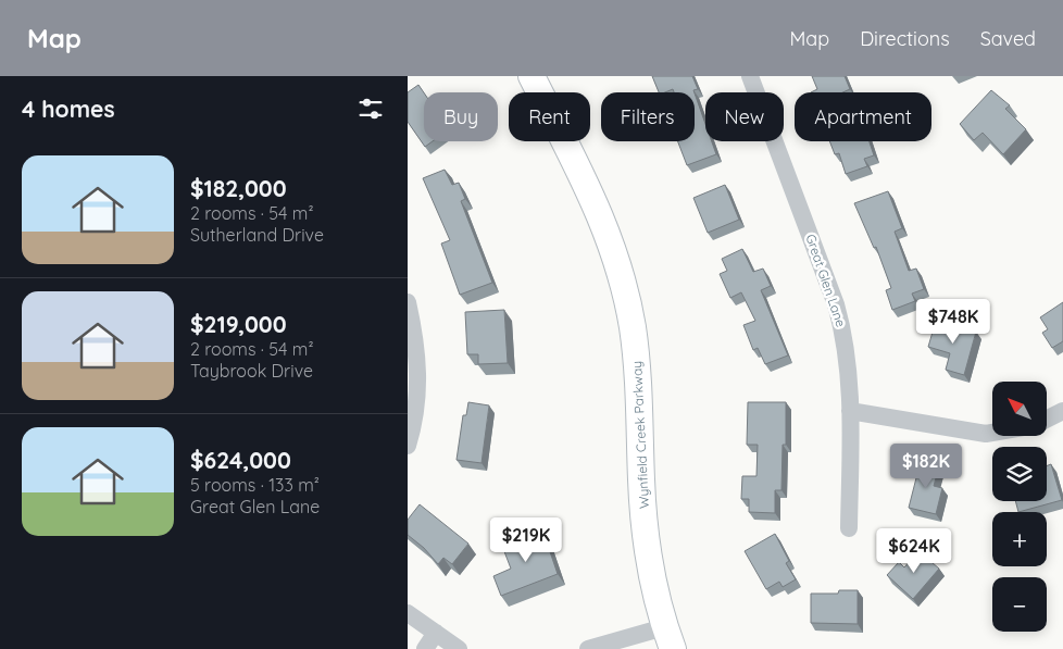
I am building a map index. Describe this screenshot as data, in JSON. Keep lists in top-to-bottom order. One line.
{"streets":{"street":["Great Glen Lane","Wynfield Creek Parkway"]},"north":"top left","page":{"header":"Map","nav":["Map","Directions","Saved"],"heading":"4 homes","chip":["Buy","Rent","Filters","New","Apartment"],"list":[{"name":"$182,000","note":"2 rooms · 54 m² · Sutherland Drive"},{"name":"$219,000","note":"2 rooms · 54 m² · Taybrook Drive"},{"name":"$624,000","note":"5 rooms · 133 m² · Great Glen Lane"}],"price":["$748K","$182K","$219K","$624K"],"map_buttons":["+","−"]}}
